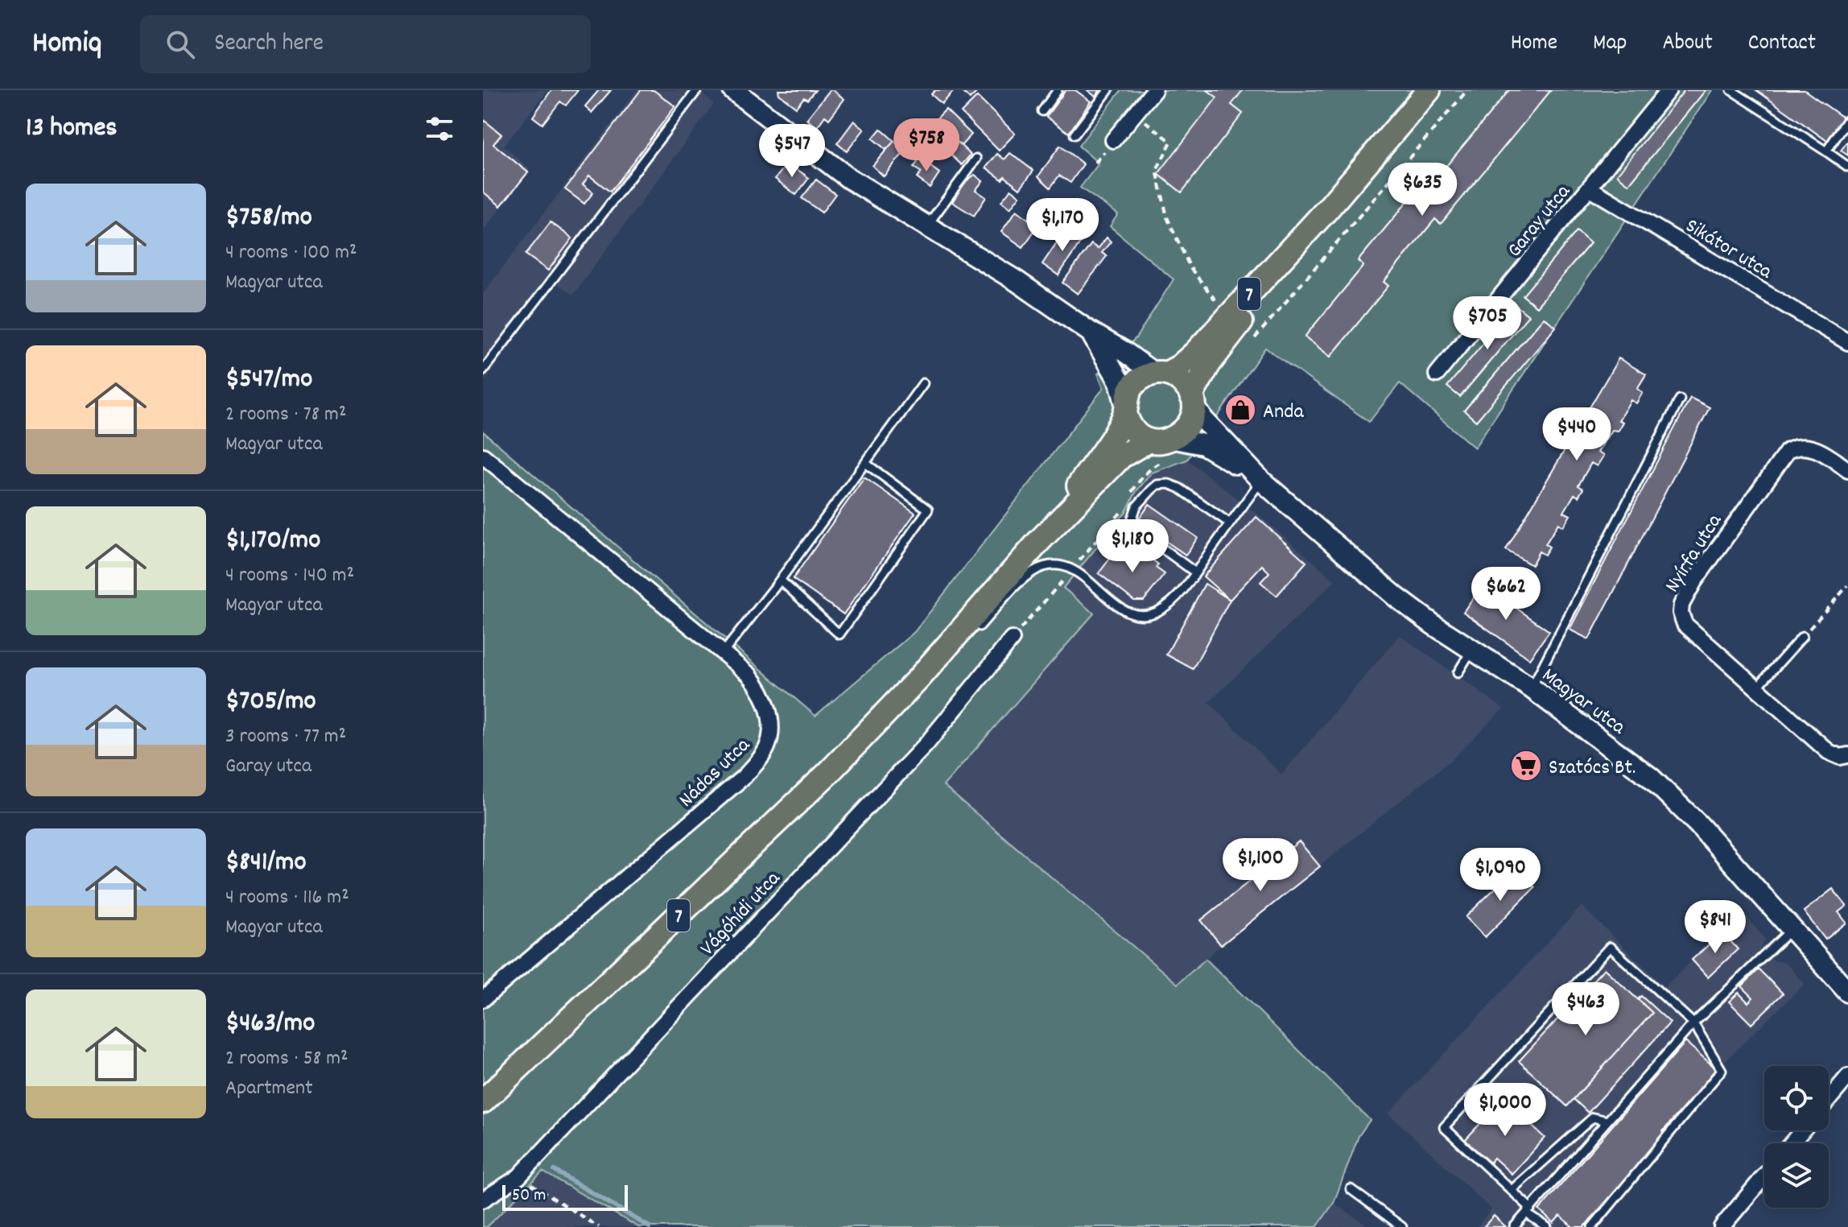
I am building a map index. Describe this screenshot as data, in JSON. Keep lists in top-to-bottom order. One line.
{"streets":{"main road":["7"],"street":["Garay utca","Sikátor utca","Nyírfa utca","Magyar utca","Nádas utca","Vágóhídi utca"]},"crossings":[["Garay utca","Sikátor utca"],["7","Magyar utca"]],"places":{"shop":["Anda"],"supermarket":["Szatócs Bt."]},"scale_bar":"50 m","page":{"header":"Homiq","search":"Search here","nav":["Home","Map","About","Contact"],"heading":"13 homes","price":["$758","$547","$635","$1,170","$705","$440","$1,180","$662","$1,100","$1,090","$841","$463","$1,000"],"list":[{"name":"$758/mo","note":"4 rooms · 100 m² · Magyar utca"},{"name":"$547/mo","note":"2 rooms · 78 m² · Magyar utca"},{"name":"$1,170/mo","note":"4 rooms · 140 m² · Magyar utca"},{"name":"$705/mo","note":"3 rooms · 77 m² · Garay utca"},{"name":"$841/mo","note":"4 rooms · 116 m² · Magyar utca"},{"name":"$463/mo","note":"2 rooms · 58 m² · Apartment"}],"scale":"50 m"}}
